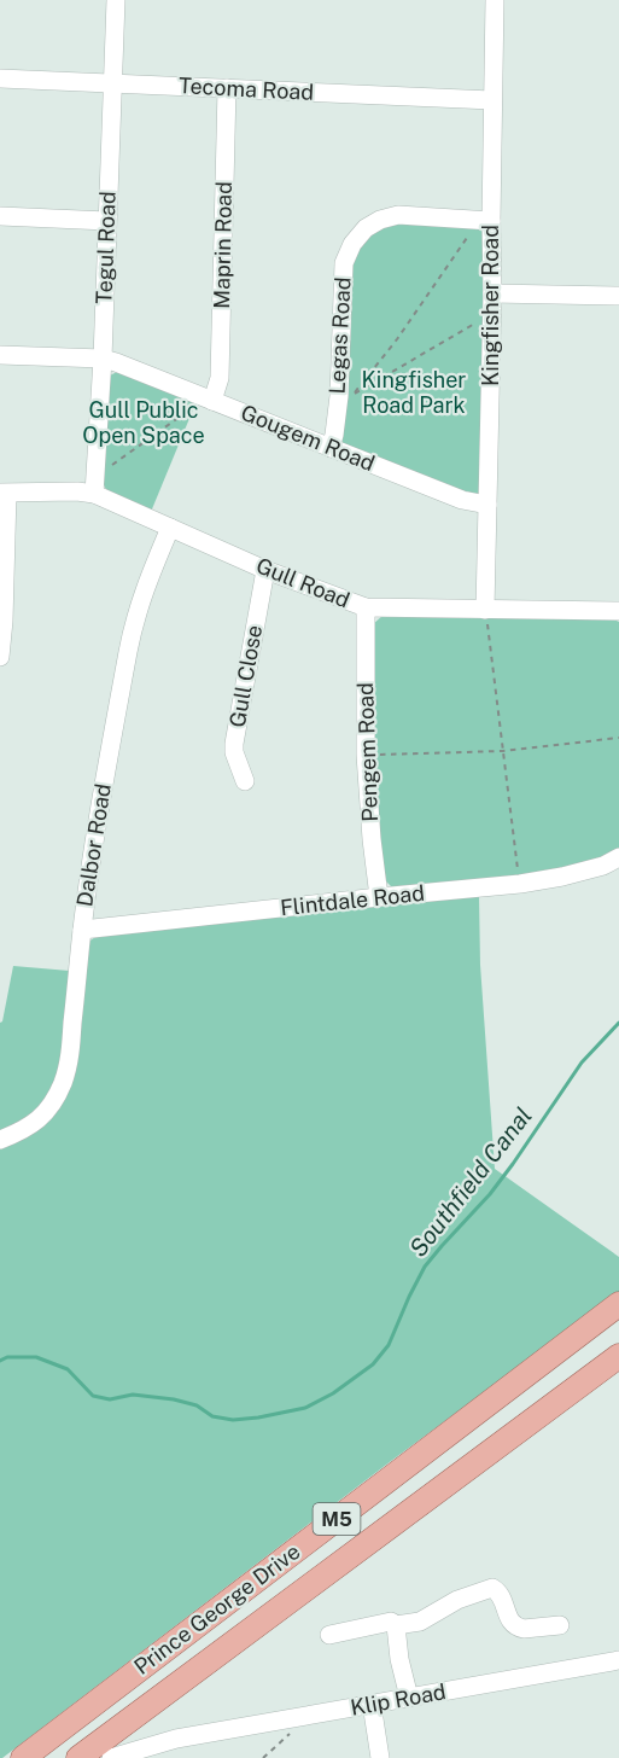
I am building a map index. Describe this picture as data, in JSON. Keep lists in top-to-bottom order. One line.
{"streets":{"main road":["M5","Prince George Drive"],"street":["Tecoma Road","Maprin Road","Tegul Road","Kingfisher Road","Legas Road","Gougem Road","Gull Road","Gull Close","Pengem Road","Dalbor Road","Flintdale Road","Klip Road"]},"crossings":[["Tecoma Road","Maprin Road"],["Tecoma Road","Tegul Road"],["Tecoma Road","Kingfisher Road"],["Maprin Road","Gougem Road"],["Tegul Road","Gougem Road"],["Tegul Road","Gull Road"],["Kingfisher Road","Legas Road"],["Kingfisher Road","Gougem Road"],["Kingfisher Road","Gull Road"],["Legas Road","Gougem Road"],["Gull Road","Gull Close"],["Gull Road","Pengem Road"],["Gull Road","Dalbor Road"],["Pengem Road","Flintdale Road"],["Dalbor Road","Flintdale Road"],["Prince George Drive","Klip Road"]],"water":["Southfield Canal"],"parks":["Kingfisher Road Park","Gull Public Open Space"]}
